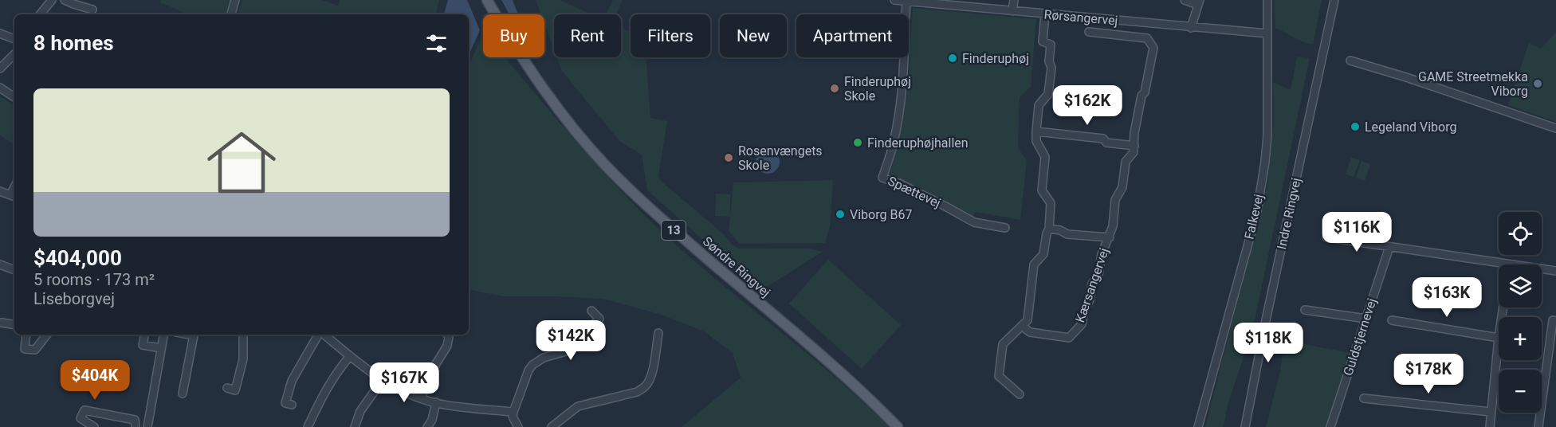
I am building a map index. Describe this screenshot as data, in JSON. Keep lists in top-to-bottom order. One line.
{"streets":{"main road":["13","Søndre Ringvej"],"street":["Rørsangervej","Spættevej","Indre Ringvej","Falkevej","Kærsangervej","Guldstjernevej"]},"crossings":[["Rørsangervej","Spættevej"],["Rørsangervej","Falkevej"],["Rørsangervej","Kærsangervej"]],"places":["Finderuphøj","GAME Streetmekka Viborg","Finderuphøj Skole","Legeland Viborg","Finderuphøjhallen","Rosenvængets Skole","Viborg B67"],"page":{"chip":["Buy","Rent","Filters","New","Apartment"],"heading":"8 homes","list":[{"name":"$404,000","note":"5 rooms · 173 m² · Liseborgvej"}],"price":["$162K","$116K","$163K","$142K","$118K","$178K","$404K","$167K"],"map_buttons":["+","−"]}}
